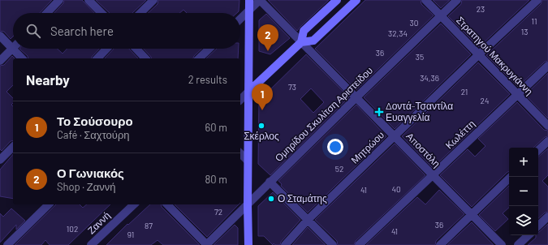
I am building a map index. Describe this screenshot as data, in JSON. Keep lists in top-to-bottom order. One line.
{"streets":{"street":["Στρατηγού Μακρυγιάννη","Ομηρίδου Σκυλίτση Αριστείδου","Κωλέττη","Μητρώου","Αποστόλη","Ζαννή"]},"crossings":[["Στρατηγού Μακρυγιάννη","Ομηρίδου Σκυλίτση Αριστείδου"],["Στρατηγού Μακρυγιάννη","Κωλέττη"],["Στρατηγού Μακρυγιάννη","Μητρώου"],["Ομηρίδου Σκυλίτση Αριστείδου","Αποστόλη"],["Κωλέττη","Αποστόλη"],["Μητρώου","Αποστόλη"]],"places":{"health":["Δοντά-Τσαντίλα Ευαγγελία"],"other":["Σκέρλος","Ο Σταμάτης"]},"house_numbers":["23","11","30","13","32,34","36","35","34,36","73","21","24","52","40","41","72","36","87","102","41","91"],"page":{"search":"Search here","pins":["2","1"],"heading":["Nearby","2 results"],"list":[{"mark":"1","name":"Το Σούσουρο","note":"Café · Σαχτούρη","value":"60 m"},{"mark":"2","name":"Ο Γωνιακός","note":"Shop · Ζαννή","value":"80 m"}],"map_buttons":["+","−"]}}
